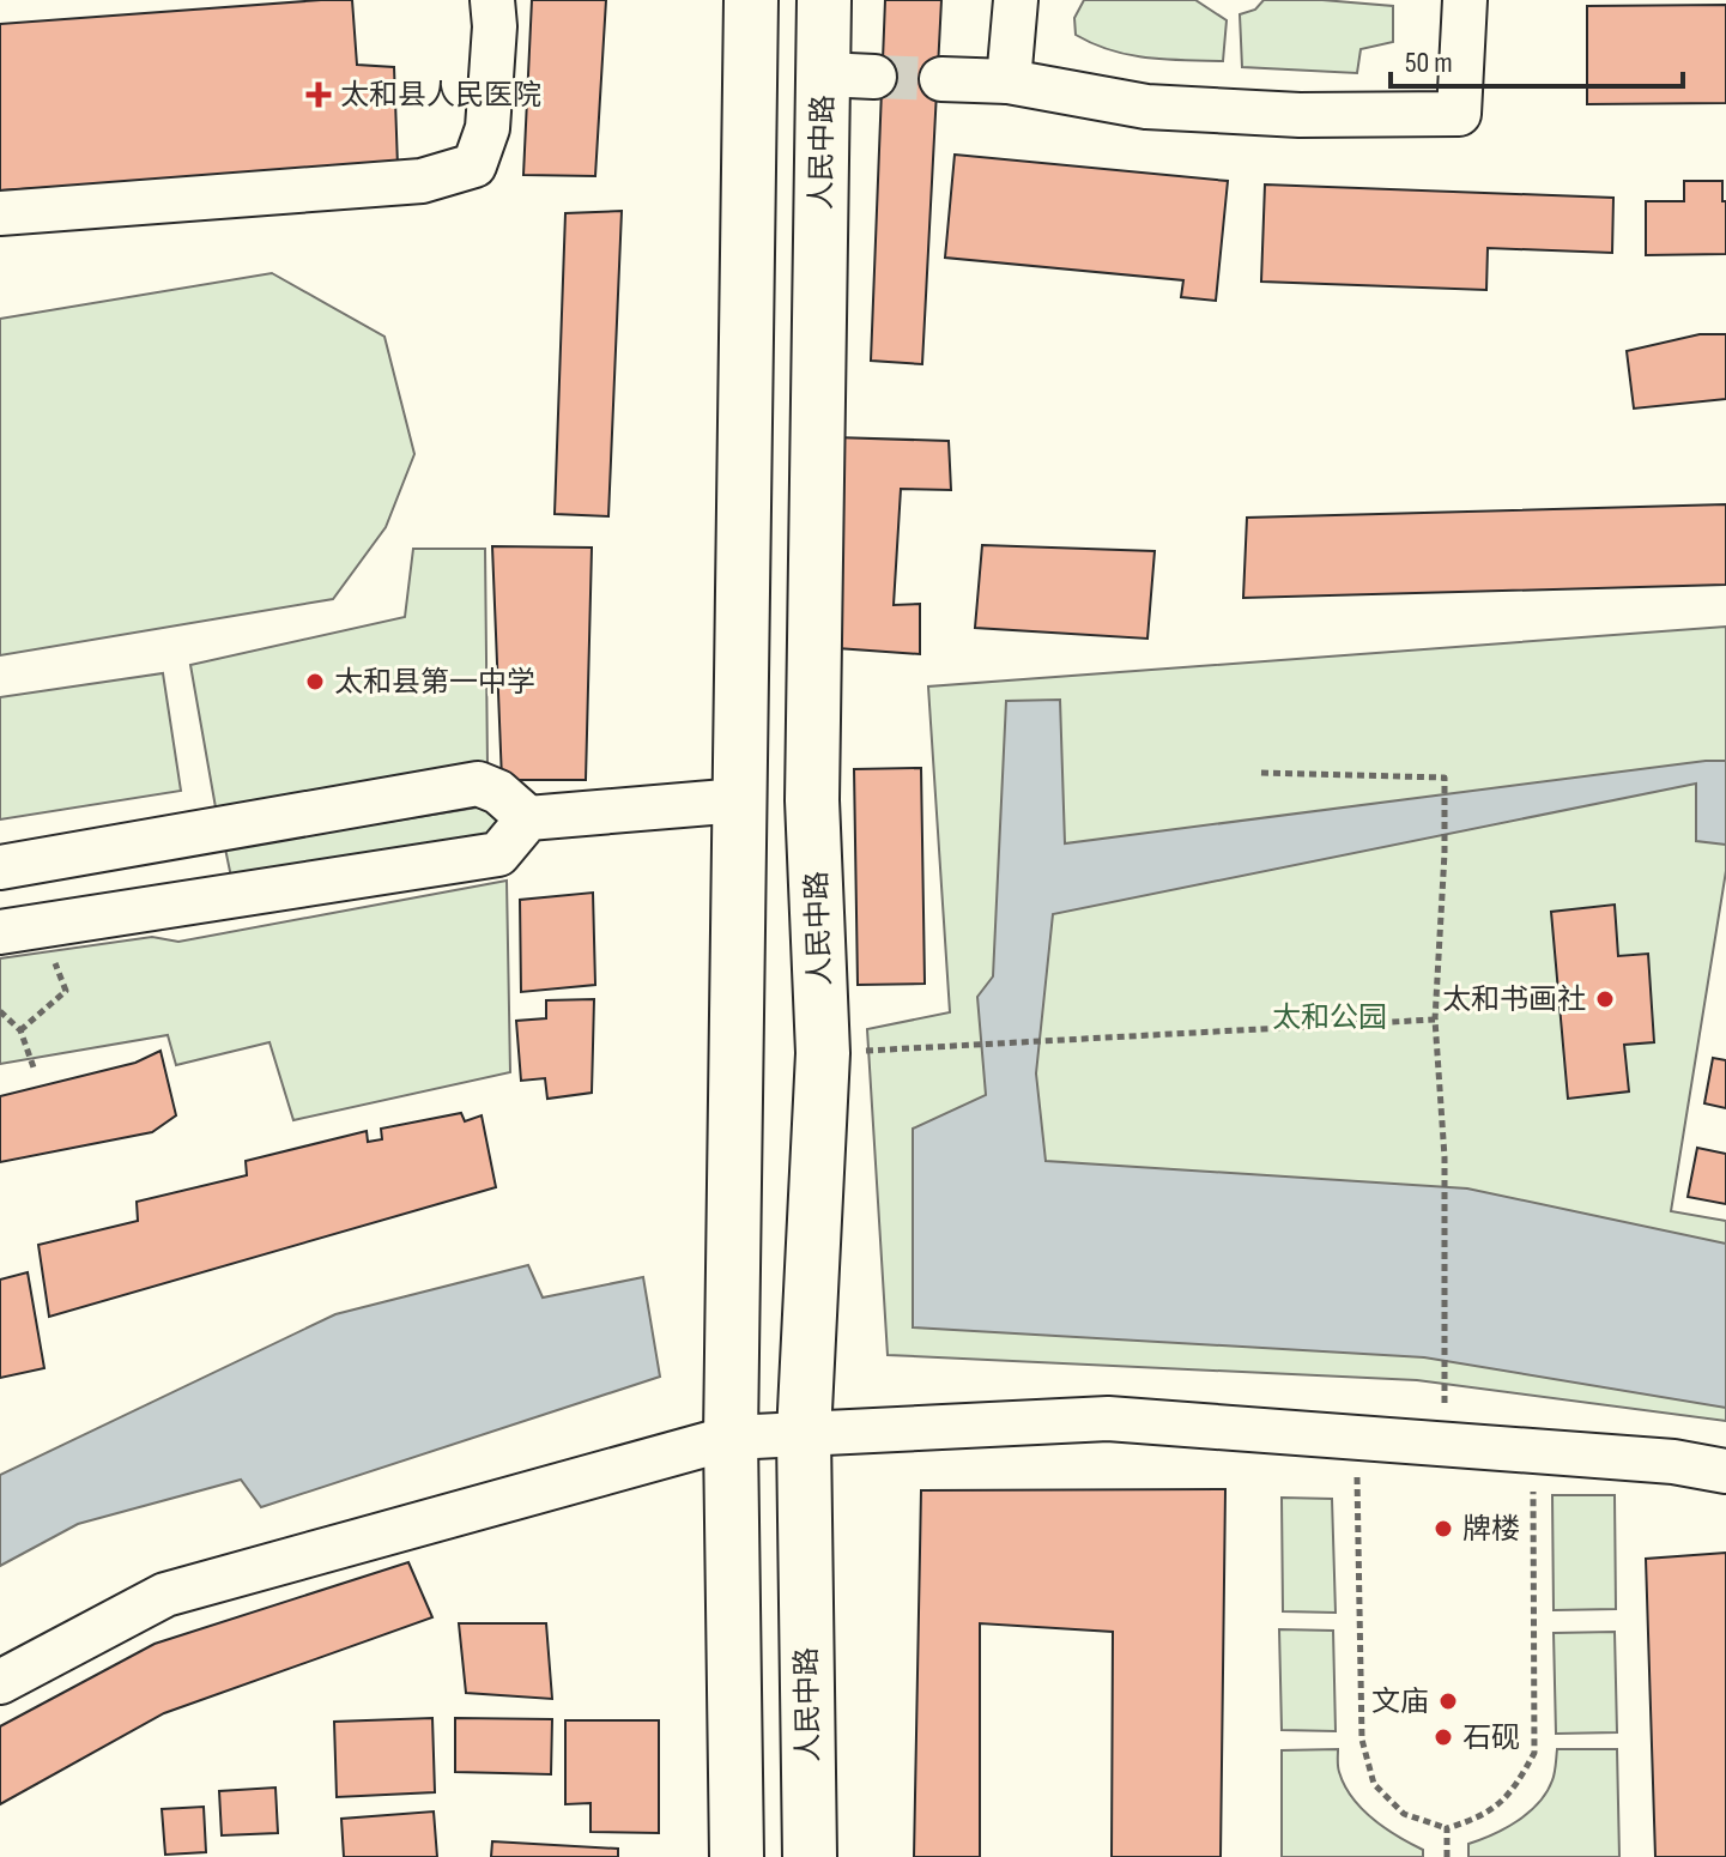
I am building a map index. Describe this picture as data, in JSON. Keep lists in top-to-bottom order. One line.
{"streets":{"main road":["人民中路"]},"parks":["太和公园"],"places":{"health":["太和县人民医院"],"other":["太和县第一中学","太和书画社","牌楼","文庙","石砚"]},"scale_bar":"50 m"}
